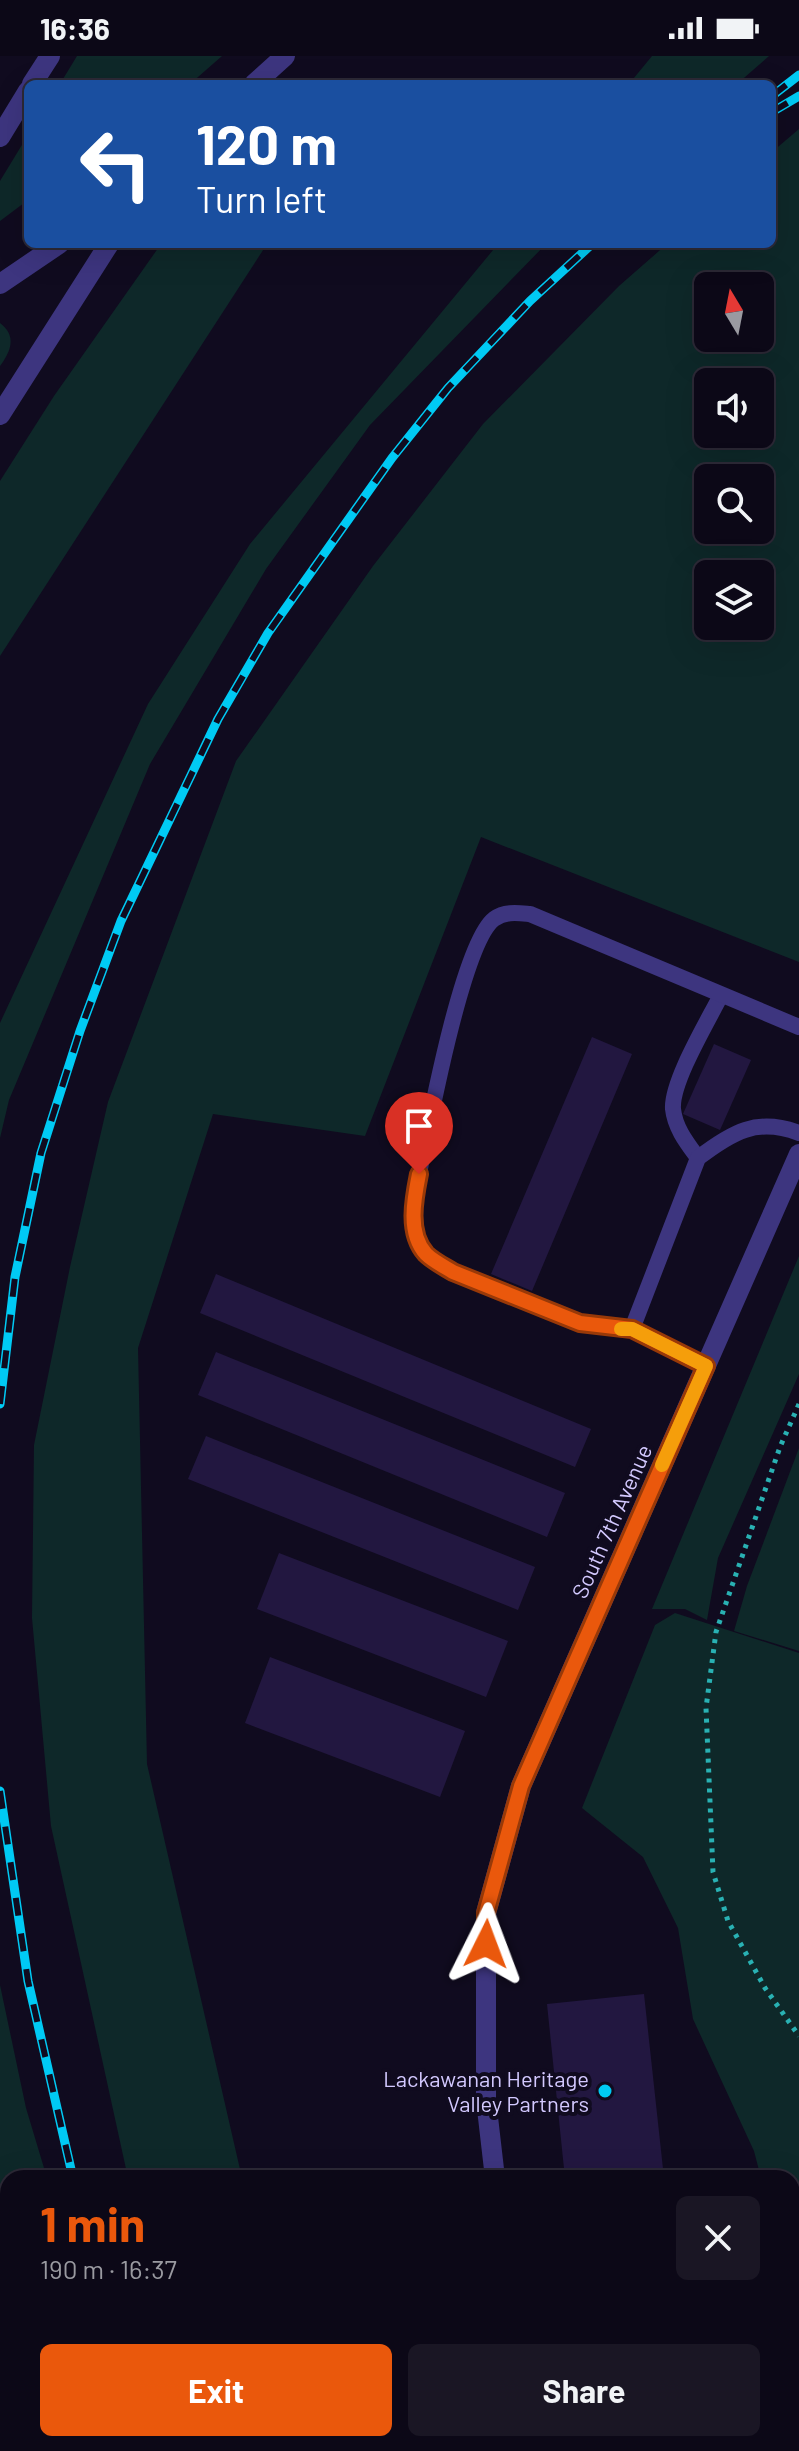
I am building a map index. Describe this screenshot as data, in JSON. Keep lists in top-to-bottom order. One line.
{"streets":{"street":["South 7th Avenue"]},"places":["Lackawanan Heritage Valley Partners"],"north":"top","page":{"status":"16:36","turn":["120 m","Turn left"],"heading":["1 min","190 m · 16:37"],"buttons":["Exit","Share"]}}
